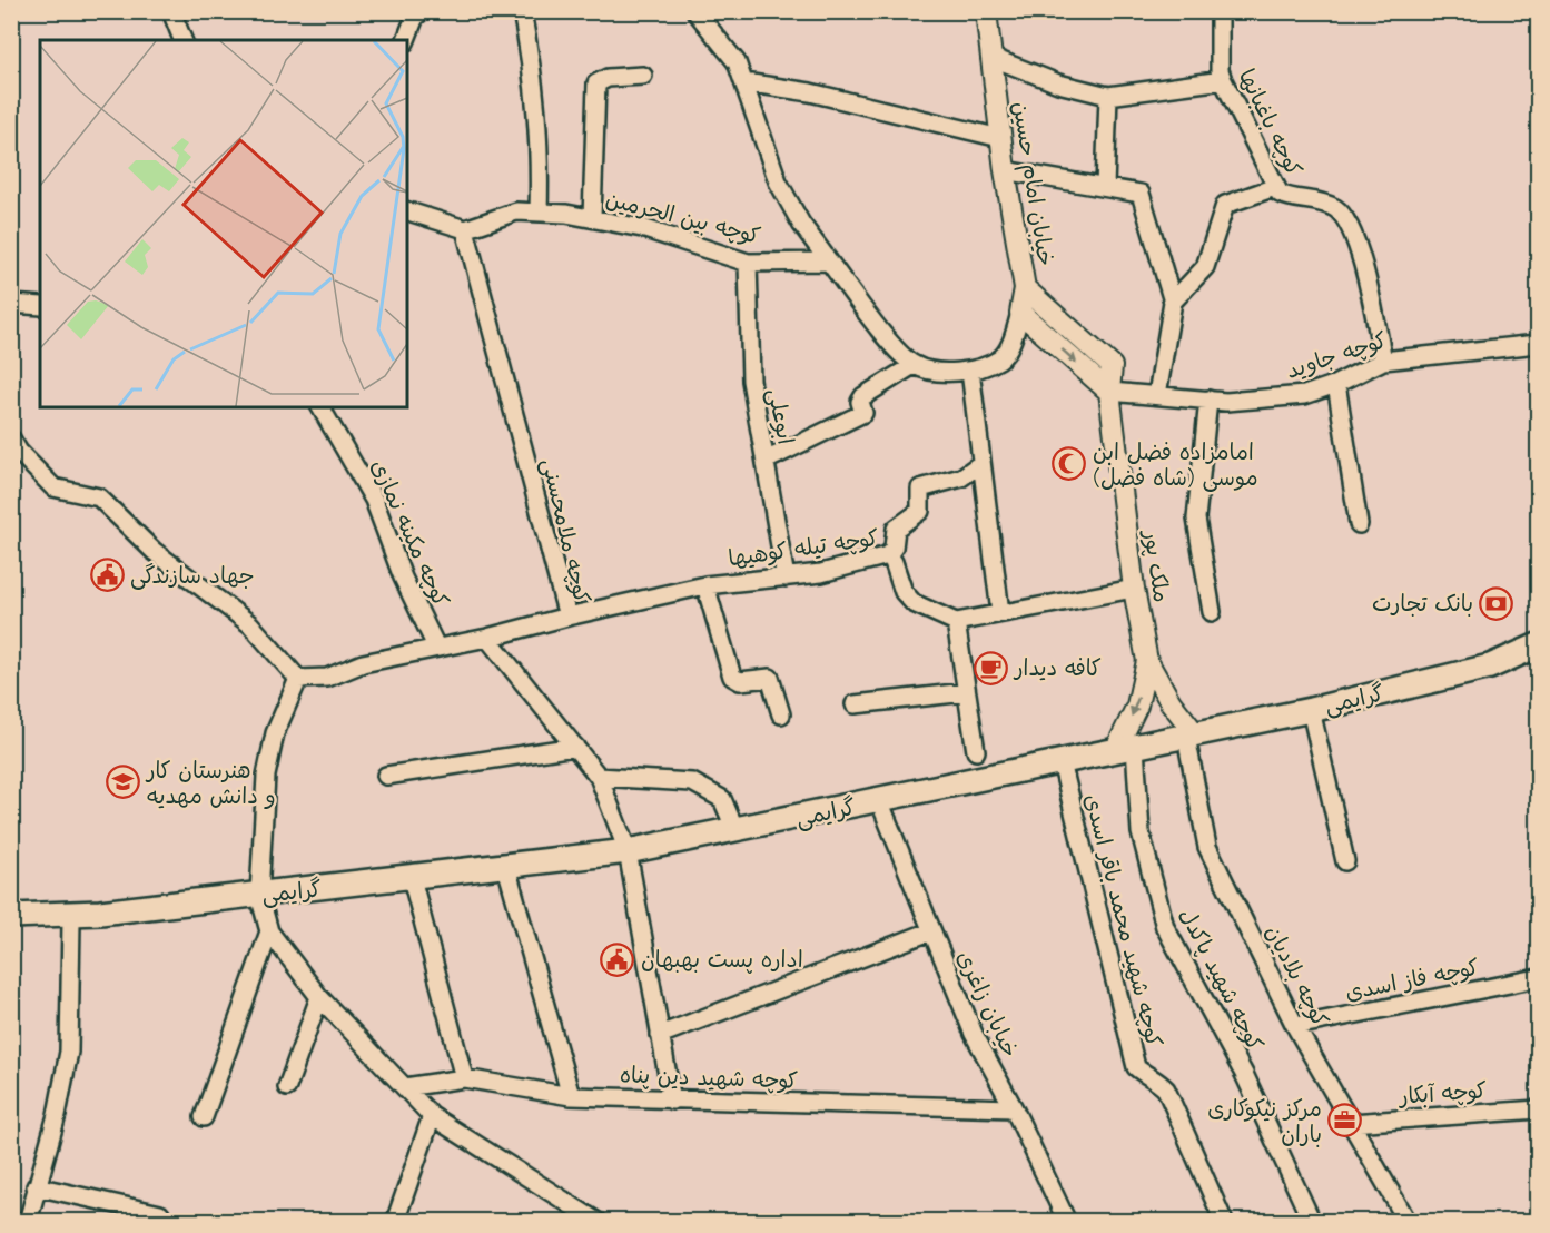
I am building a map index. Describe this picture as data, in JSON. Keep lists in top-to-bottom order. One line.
{"streets":{"main road":["گرایمی"],"street":["کوچه باغبانها","خیابان امام حسین","کوچه بین الحرمین","کوچه جاوید","ابوعلی","کوچه ملامحسنی","کوچه مکینه نمازی","کوچه تیله کوهیها","ملک پور","کوچه شهید محمد باقر اسدی","کوچه بلادیان","کوچه شهید پاکدل","کوچه فاز اسدی","خیابان زاغری","کوچه شهید دین پناه","کوچه آبکار"]},"crossings":[["کوچه باغبانها","کوچه جاوید"],["خیابان امام حسین","ملک پور"],["کوچه بین الحرمین","ابوعلی"],["کوچه بین الحرمین","کوچه ملامحسنی"],["کوچه جاوید","ملک پور"],["ابوعلی","کوچه تیله کوهیها"],["کوچه ملامحسنی","کوچه مکینه نمازی"],["کوچه ملامحسنی","کوچه تیله کوهیها"],["ملک پور","گرایمی"],["ملک پور","کوچه بلادیان"],["گرایمی","کوچه شهید محمد باقر اسدی"],["گرایمی","کوچه بلادیان"],["گرایمی","کوچه شهید پاکدل"],["گرایمی","خیابان زاغری"],["کوچه بلادیان","کوچه فاز اسدی"],["کوچه بلادیان","کوچه آبکار"],["خیابان زاغری","کوچه شهید دین پناه"]],"places":{"mosque":["امامزاده فضل ابن موسی (شاه فضل)"],"public building":["جهاد سازندگی","اداره پست بهبهان"],"bank":["بانک تجارت"],"cafe":["کافه دیدار"],"school or university":["هنرستان کار و دانش مهدیه"],"office":["مرکز نیکوکاری باران"]}}
